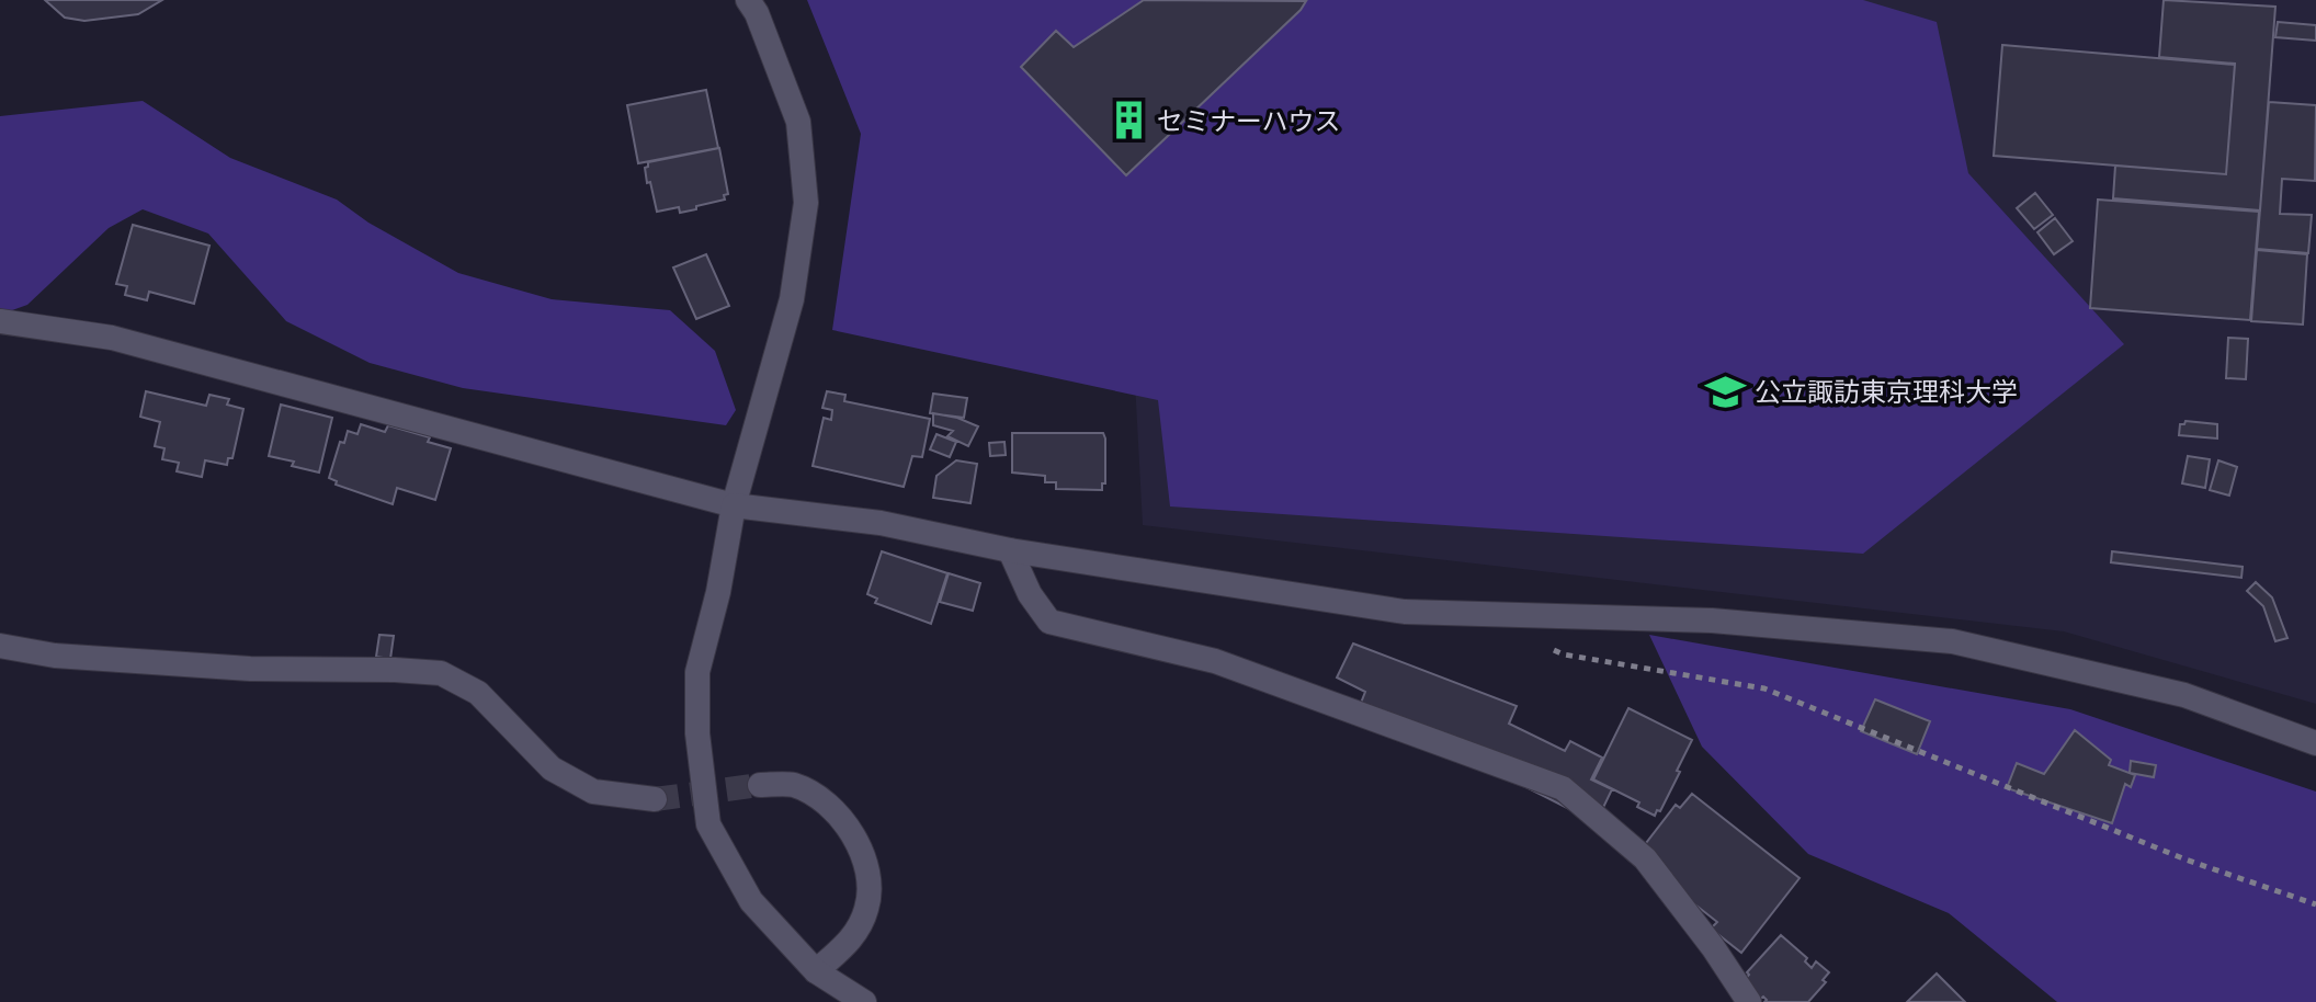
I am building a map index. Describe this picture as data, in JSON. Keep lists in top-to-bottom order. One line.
{"places":{"building":["セミナーハウス"],"school or university":["公立諏訪東京理科大学"]}}
